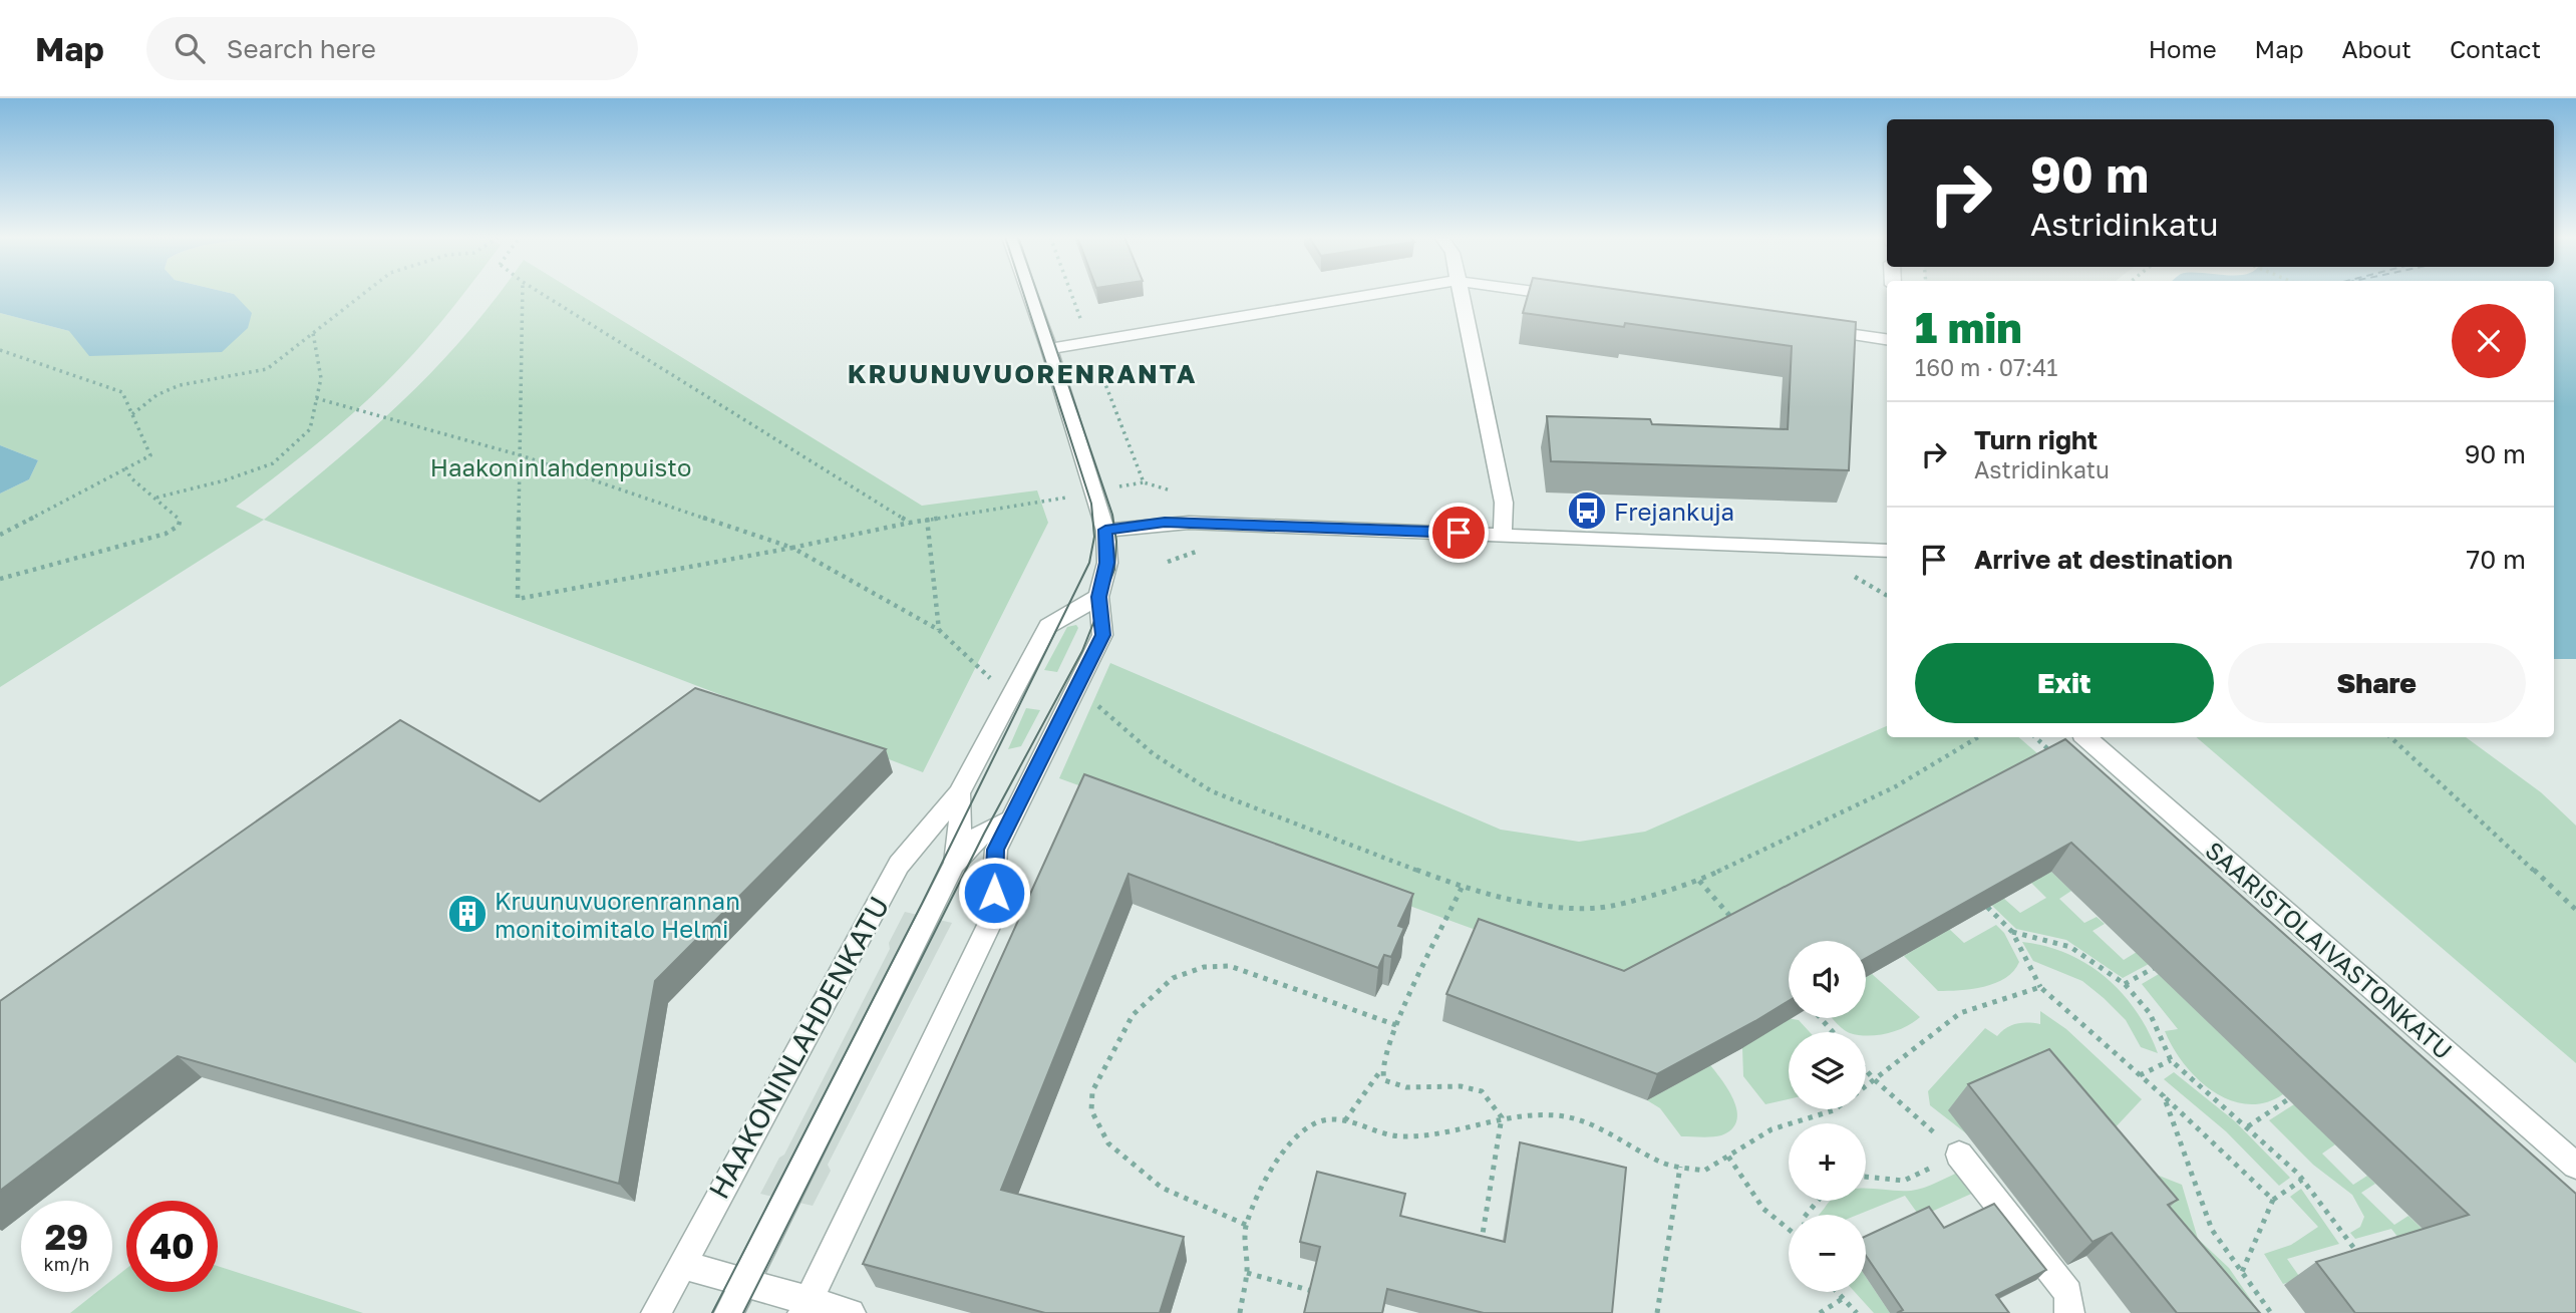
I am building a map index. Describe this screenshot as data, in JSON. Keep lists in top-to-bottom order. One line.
{"streets":{"street":["SAARISTOLAIVASTONKATU","HAAKONINLAHDENKATU"]},"districts":["KRUUNUVUORENRANTA"],"parks":["Haakoninlahdenpuisto"],"places":{"bus stop":["Frejankuja"],"building":["Kruunuvuorenrannan monitoimitalo Helmi"]},"page":{"header":"Map","search":"Search here","nav":["Home","Map","About","Contact"],"turn":["90 m","Astridinkatu"],"heading":["1 min","160 m · 07:41"],"list":[{"name":"Turn right","note":"Astridinkatu","value":"90 m"},{"name":"Arrive at destination","value":"70 m"}],"buttons":["Exit","Share"],"map_buttons":["+","−"],"speed":"29 km/h","limit":"40"}}
